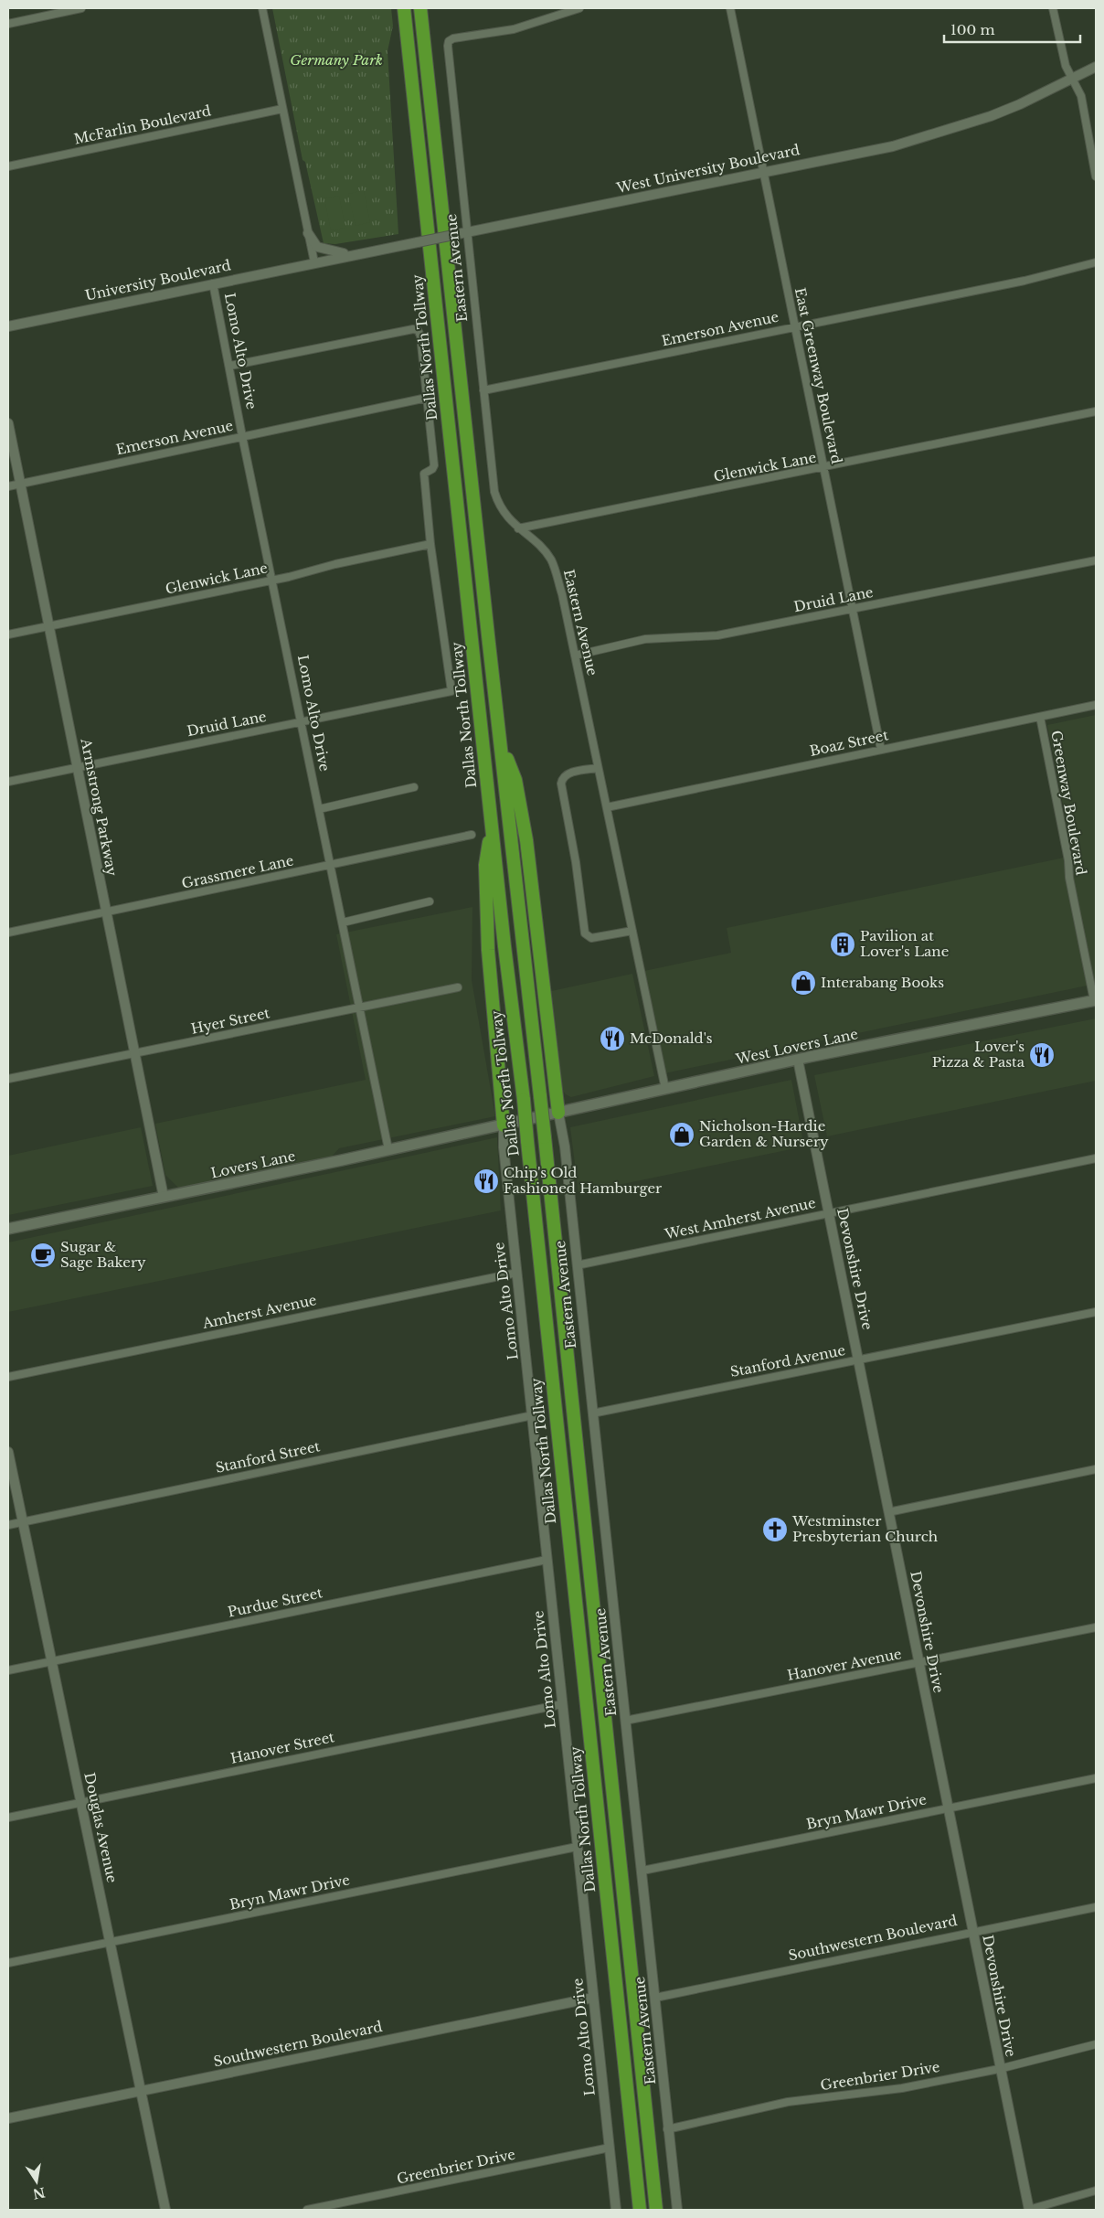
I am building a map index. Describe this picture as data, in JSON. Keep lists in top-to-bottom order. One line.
{"streets":{"highway":["Dallas North Tollway"],"main road":["West Lovers Lane","Lovers Lane"],"street":["McFarlin Boulevard","West University Boulevard","Eastern Avenue","University Boulevard","Emerson Avenue","Lomo Alto Drive","East Greenway Boulevard","Glenwick Lane","Druid Lane","Boaz Street","Greenway Boulevard","Armstrong Parkway","Grassmere Lane","Hyer Street","West Amherst Avenue","Devonshire Drive","Amherst Avenue","Stanford Avenue","Stanford Street","Purdue Street","Hanover Avenue","Hanover Street","Bryn Mawr Drive","Douglas Avenue","Southwestern Boulevard","Greenbrier Drive"]},"crossings":[["West University Boulevard","Eastern Avenue"],["West University Boulevard","University Boulevard"],["West University Boulevard","East Greenway Boulevard"],["Eastern Avenue","Emerson Avenue"],["Eastern Avenue","Glenwick Lane"],["Eastern Avenue","Druid Lane"],["Eastern Avenue","Boaz Street"],["Eastern Avenue","West Lovers Lane"],["Eastern Avenue","West Amherst Avenue"],["Eastern Avenue","Stanford Avenue"],["Eastern Avenue","Hanover Avenue"],["Eastern Avenue","Bryn Mawr Drive"],["Eastern Avenue","Southwestern Boulevard"],["Eastern Avenue","Greenbrier Drive"],["University Boulevard","Lomo Alto Drive"],["Emerson Avenue","Lomo Alto Drive"],["Emerson Avenue","East Greenway Boulevard"],["Emerson Avenue","Armstrong Parkway"],["Lomo Alto Drive","Glenwick Lane"],["Lomo Alto Drive","Druid Lane"],["Lomo Alto Drive","Grassmere Lane"],["Lomo Alto Drive","Hyer Street"],["Lomo Alto Drive","West Lovers Lane"],["Lomo Alto Drive","Lovers Lane"],["Lomo Alto Drive","Amherst Avenue"],["Lomo Alto Drive","Stanford Street"],["Lomo Alto Drive","Purdue Street"],["Lomo Alto Drive","Hanover Street"],["Lomo Alto Drive","Bryn Mawr Drive"],["Lomo Alto Drive","Southwestern Boulevard"],["Lomo Alto Drive","Greenbrier Drive"],["East Greenway Boulevard","Glenwick Lane"],["East Greenway Boulevard","Druid Lane"],["East Greenway Boulevard","Boaz Street"],["Glenwick Lane","Druid Lane"],["Glenwick Lane","Armstrong Parkway"],["Druid Lane","Armstrong Parkway"],["Boaz Street","Greenway Boulevard"],["Greenway Boulevard","West Lovers Lane"],["Armstrong Parkway","Grassmere Lane"],["Armstrong Parkway","Hyer Street"],["Armstrong Parkway","Lovers Lane"],["West Lovers Lane","Lovers Lane"],["West Lovers Lane","Devonshire Drive"],["West Amherst Avenue","Devonshire Drive"],["Devonshire Drive","Stanford Avenue"],["Devonshire Drive","Hanover Avenue"],["Devonshire Drive","Bryn Mawr Drive"],["Devonshire Drive","Southwestern Boulevard"],["Devonshire Drive","Greenbrier Drive"],["Stanford Street","Douglas Avenue"],["Purdue Street","Douglas Avenue"],["Hanover Street","Douglas Avenue"],["Bryn Mawr Drive","Douglas Avenue"],["Douglas Avenue","Southwestern Boulevard"]],"parks":["Germany Park"],"places":{"building":["Pavilion at Lover's Lane"],"shop":["Interabang Books","Nicholson-Hardie Garden & Nursery"],"restaurant":["McDonald's","Lover's Pizza & Pasta","Chip's Old Fashioned Hamburger"],"cafe":["Sugar & Sage Bakery"],"church":["Westminster Presbyterian Church"]},"scale_bar":"100 m","north":"bottom"}
